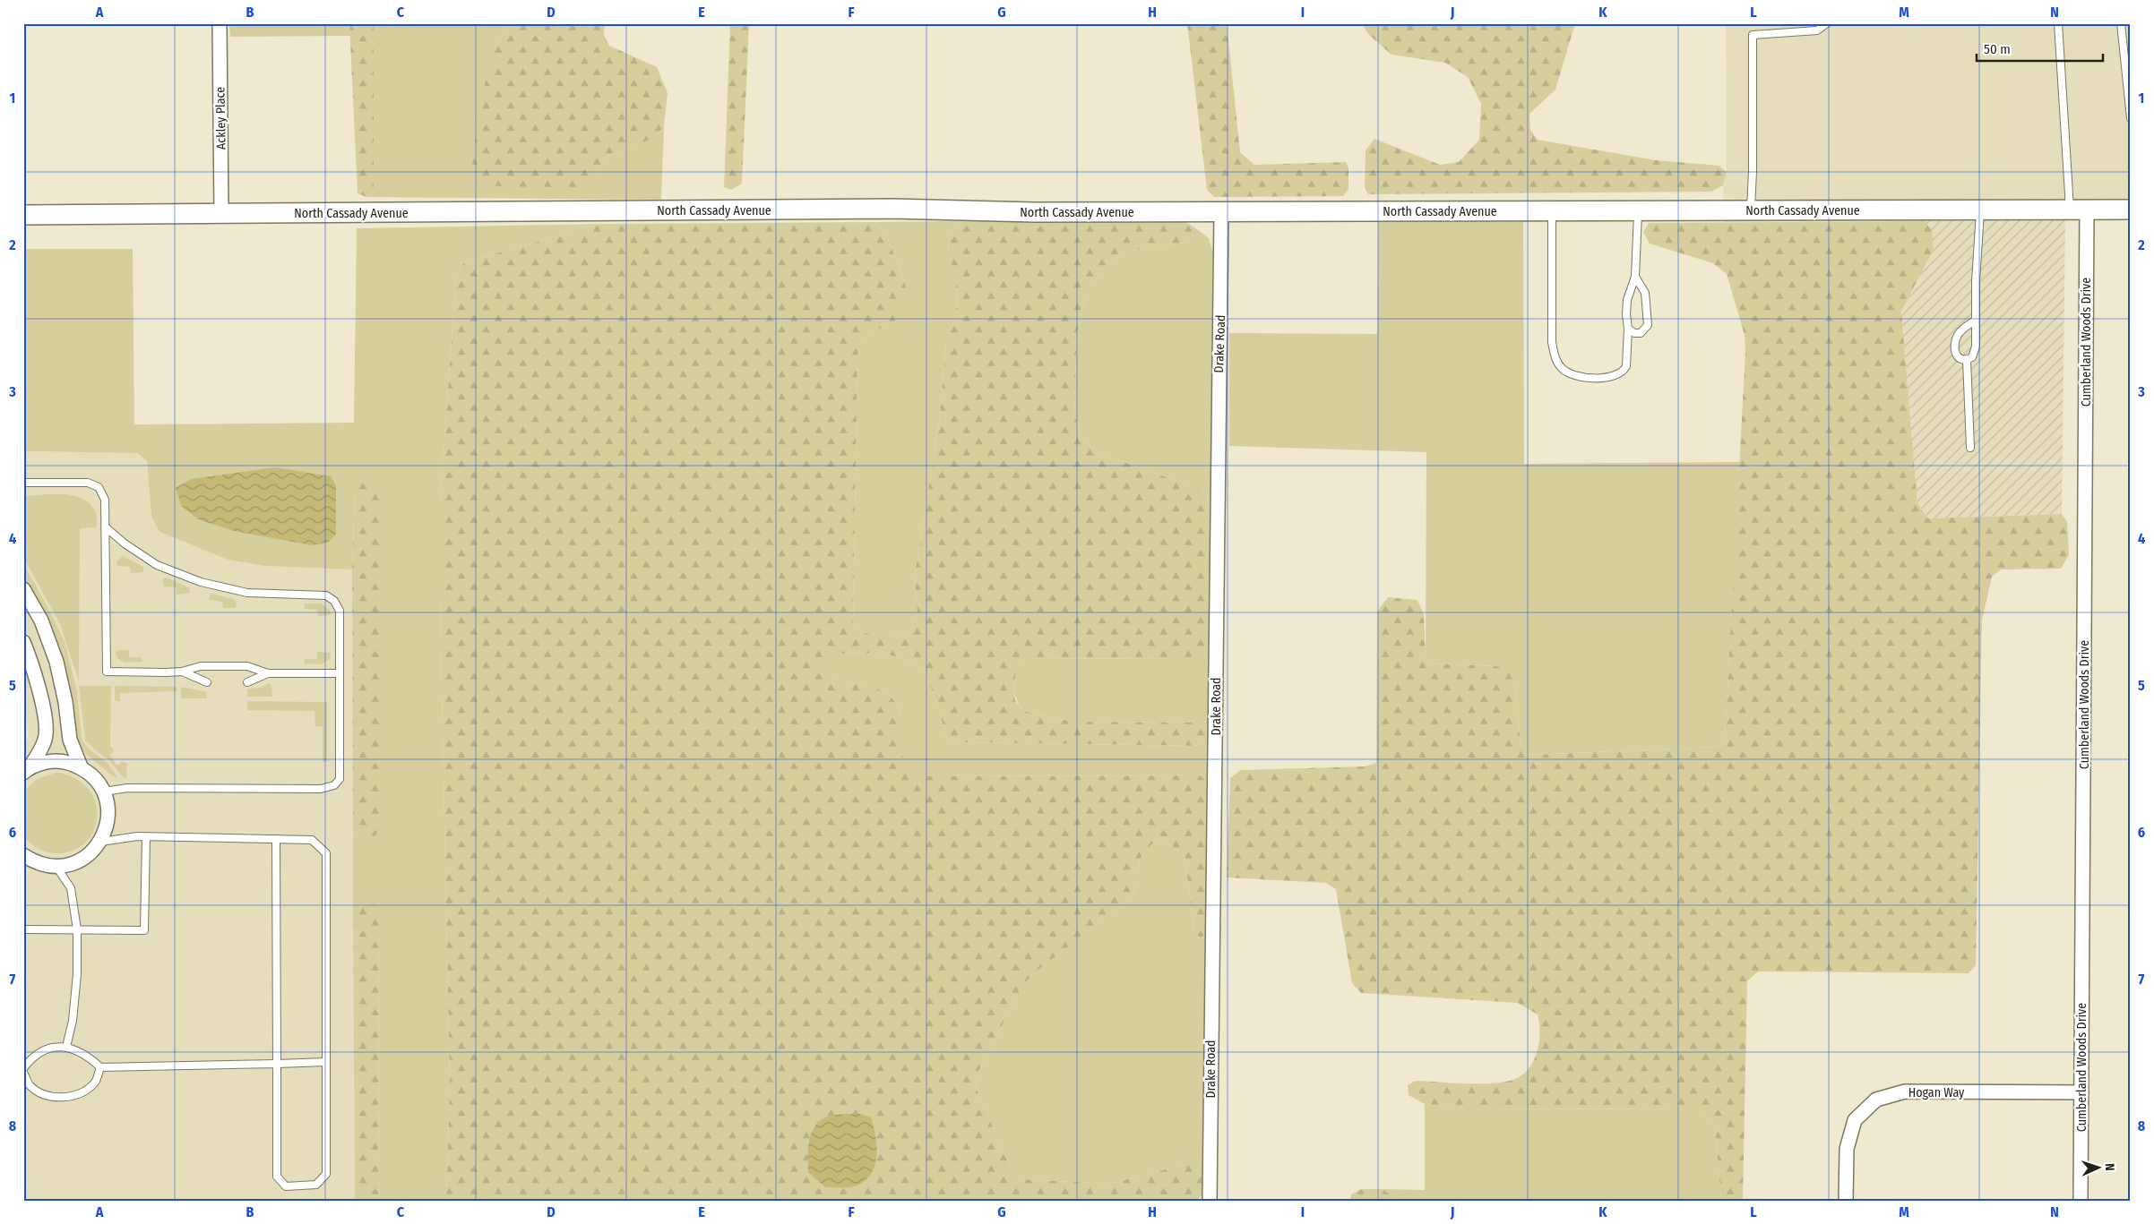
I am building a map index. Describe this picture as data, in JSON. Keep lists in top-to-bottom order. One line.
{"streets":{"main road":["North Cassady Avenue"],"street":["Ackley Place","Cumberland Woods Drive","Drake Road","Hogan Way"]},"crossings":[["Ackley Place","North Cassady Avenue"],["North Cassady Avenue","Cumberland Woods Drive"],["North Cassady Avenue","Drake Road"],["Cumberland Woods Drive","Hogan Way"]],"scale_bar":"50 m","north":"right","grid":{"columns":["A","B","C","D","E","F","G","H","I","J","K","L","M","N"],"rows":["1","2","3","4","5","6","7","8"]}}
